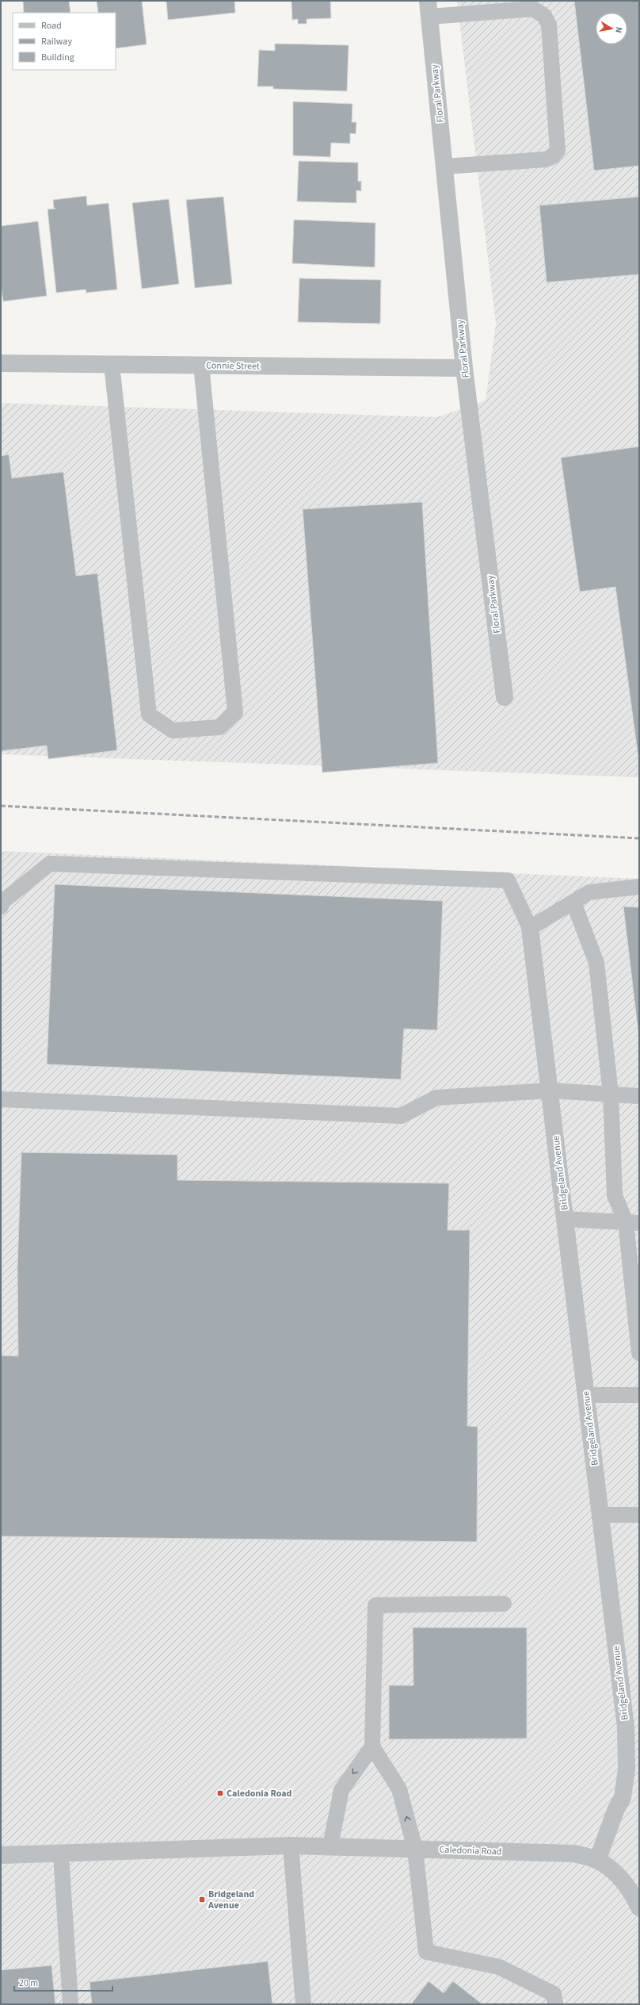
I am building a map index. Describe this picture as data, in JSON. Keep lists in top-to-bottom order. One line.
{"streets":{"street":["Floral Parkway","Connie Street","Bridgeland Avenue","Caledonia Road"]},"crossings":[["Floral Parkway","Connie Street"],["Bridgeland Avenue","Caledonia Road"]],"places":{"transit":["Caledonia Road","Bridgeland Avenue"]},"legend":["Road","Railway","Building"],"scale_bar":"20 m","north":"right"}
